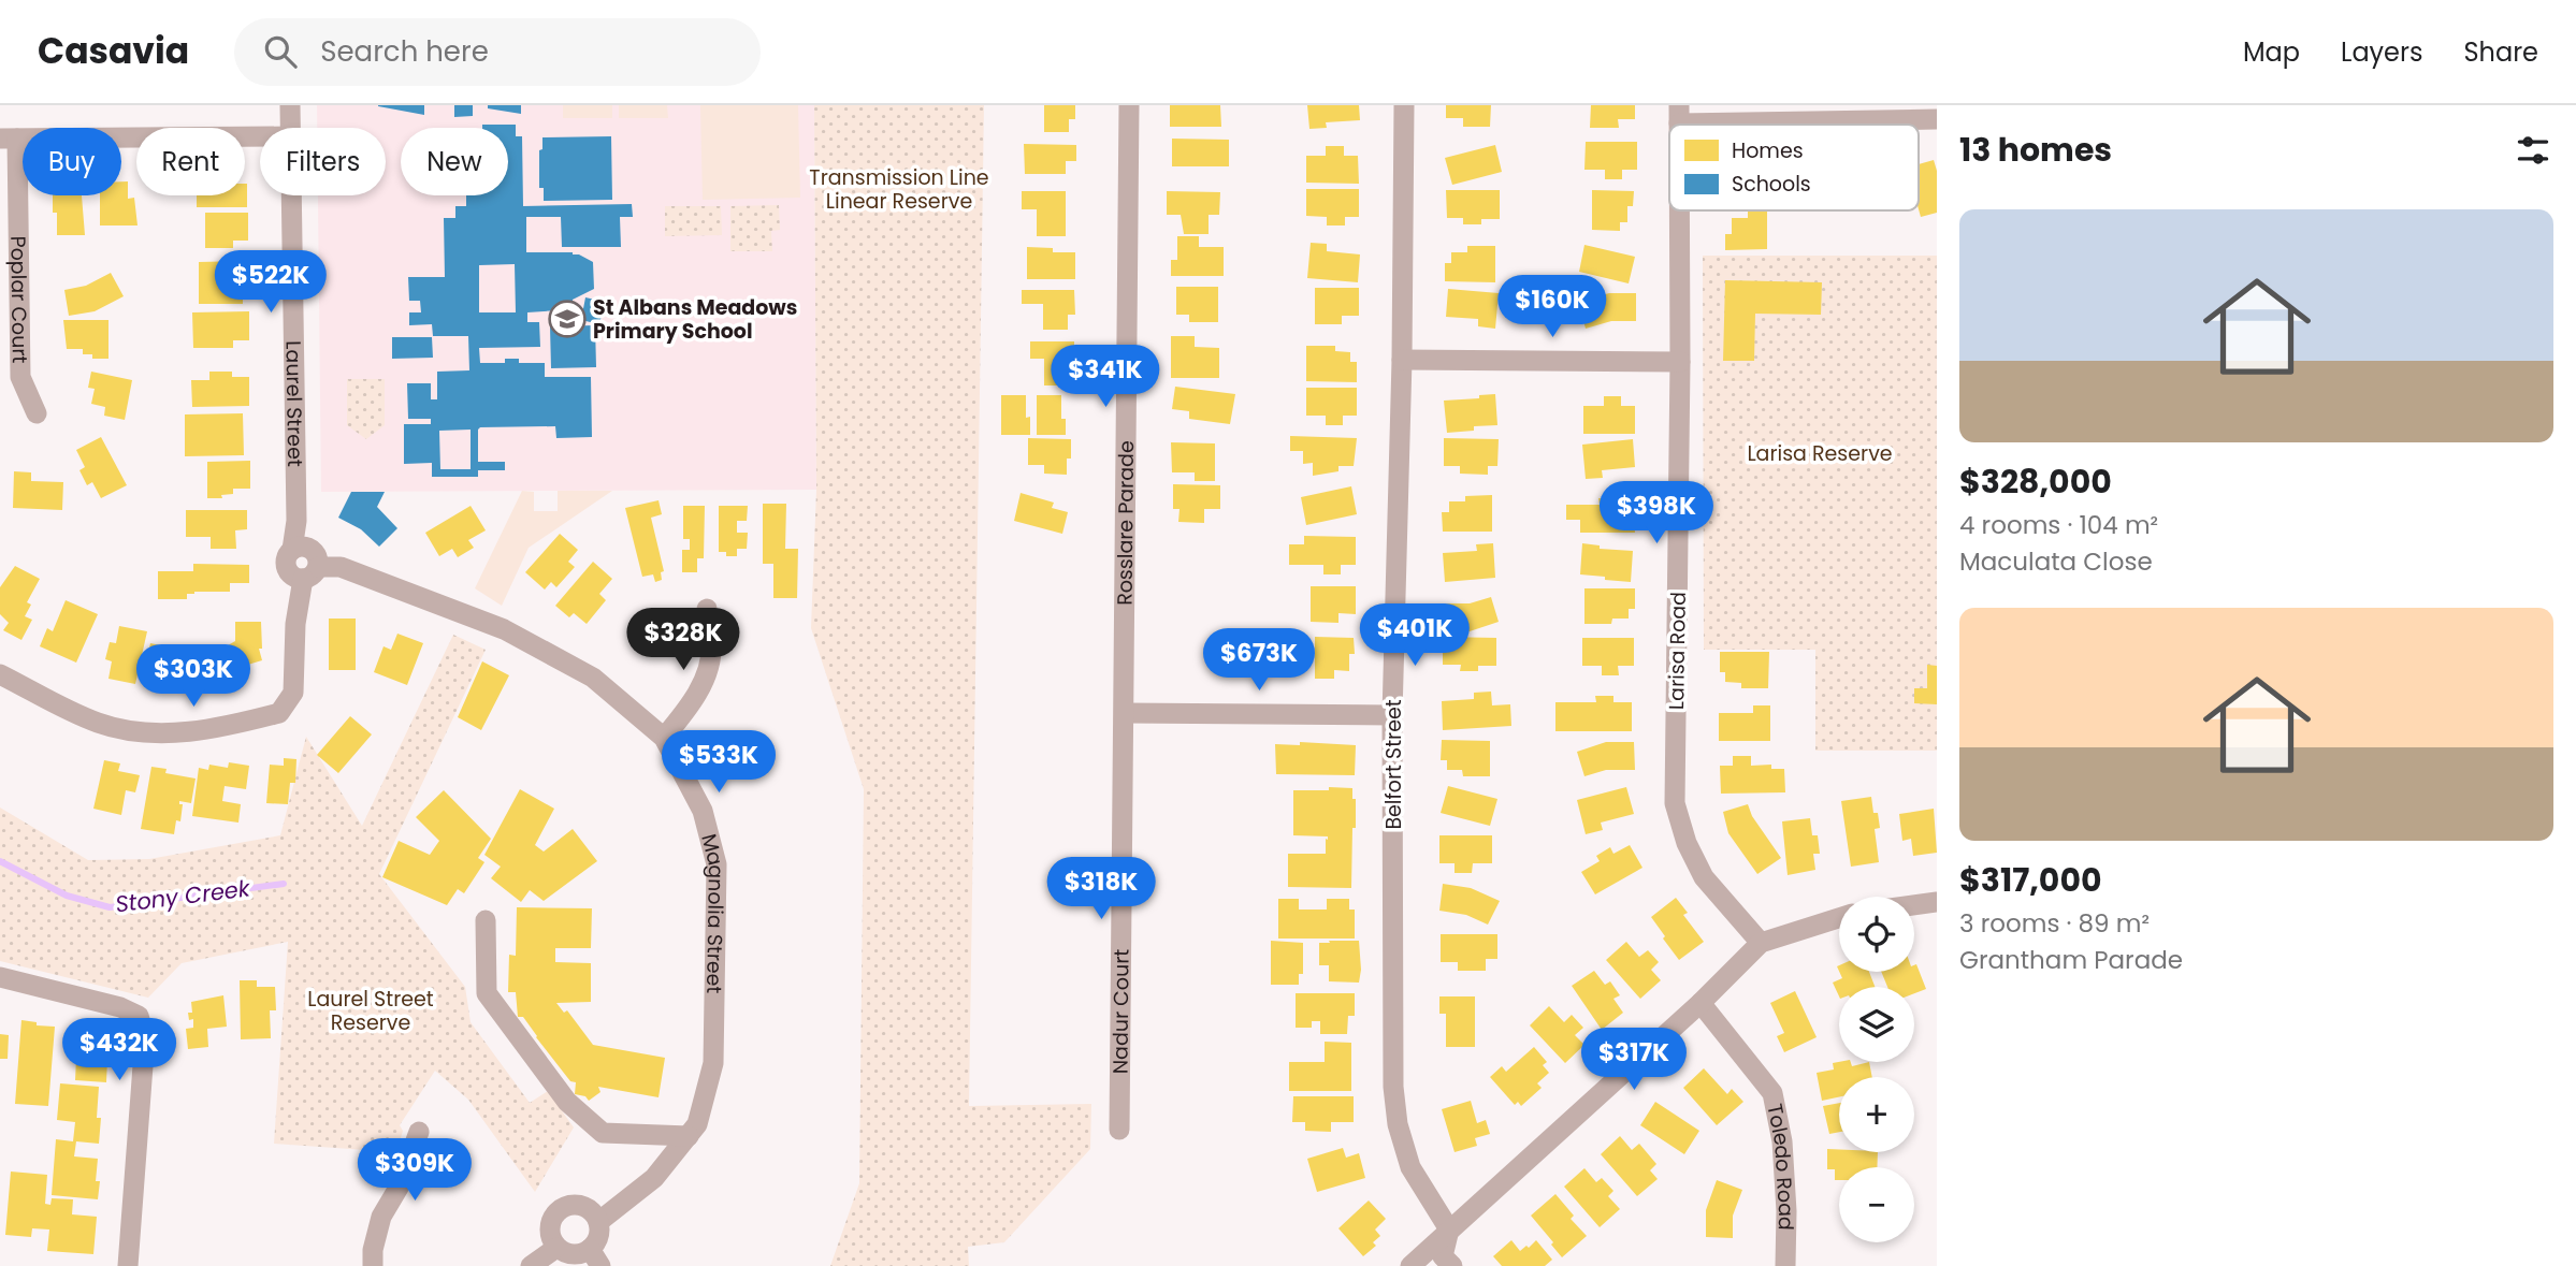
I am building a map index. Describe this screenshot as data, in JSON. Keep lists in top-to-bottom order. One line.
{"streets":{"street":["Poplar Court","Laurel Street","Rosslare Parade","Larisa Road","Belfort Street","Magnolia Street","Nadur Court","Toledo Road"]},"crossings":[["Laurel Street","Magnolia Street"],["Rosslare Parade","Nadur Court"]],"water":["Stony Creek"],"parks":["Transmission Line Linear Reserve","Larisa Reserve","Laurel Street Reserve"],"places":{"school or university":["St Albans Meadows Primary School"]},"legend":["Homes","Schools"],"page":{"header":"Casavia","search":"Search here","nav":["Map","Layers","Share"],"heading":"13 homes","chip":["Buy","Rent","Filters","New"],"list":[{"name":"$328,000","note":"4 rooms · 104 m² · Maculata Close"},{"name":"$317,000","note":"3 rooms · 89 m² · Grantham Parade"}],"price":["$522K","$160K","$341K","$398K","$401K","$328K","$673K","$303K","$533K","$318K","$432K","$317K","$309K"],"map_buttons":["+","−"]}}
